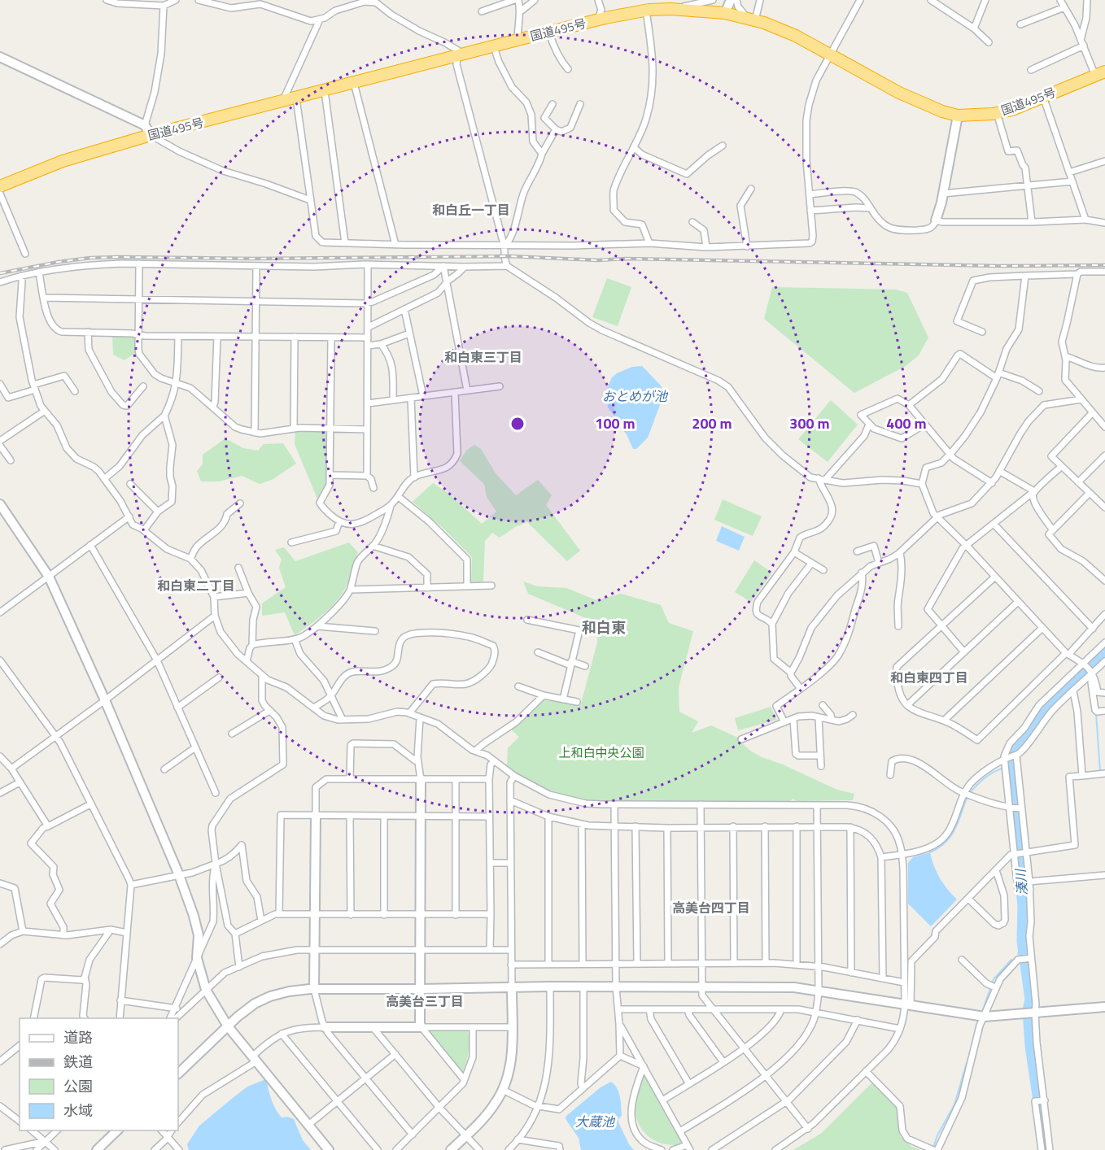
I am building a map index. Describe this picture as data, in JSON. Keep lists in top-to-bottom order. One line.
{"streets":{"highway":["国道495号"]},"districts":["和白丘一丁目","和白東三丁目","和白東二丁目","和白東","和白東四丁目","高美台四丁目","高美台三丁目"],"water":["おとめが池","湊川","大蔵池"],"parks":["上和白中央公園"],"legend":["道路","鉄道","公園","水域"],"rings":["100 m","200 m","300 m","400 m"]}
